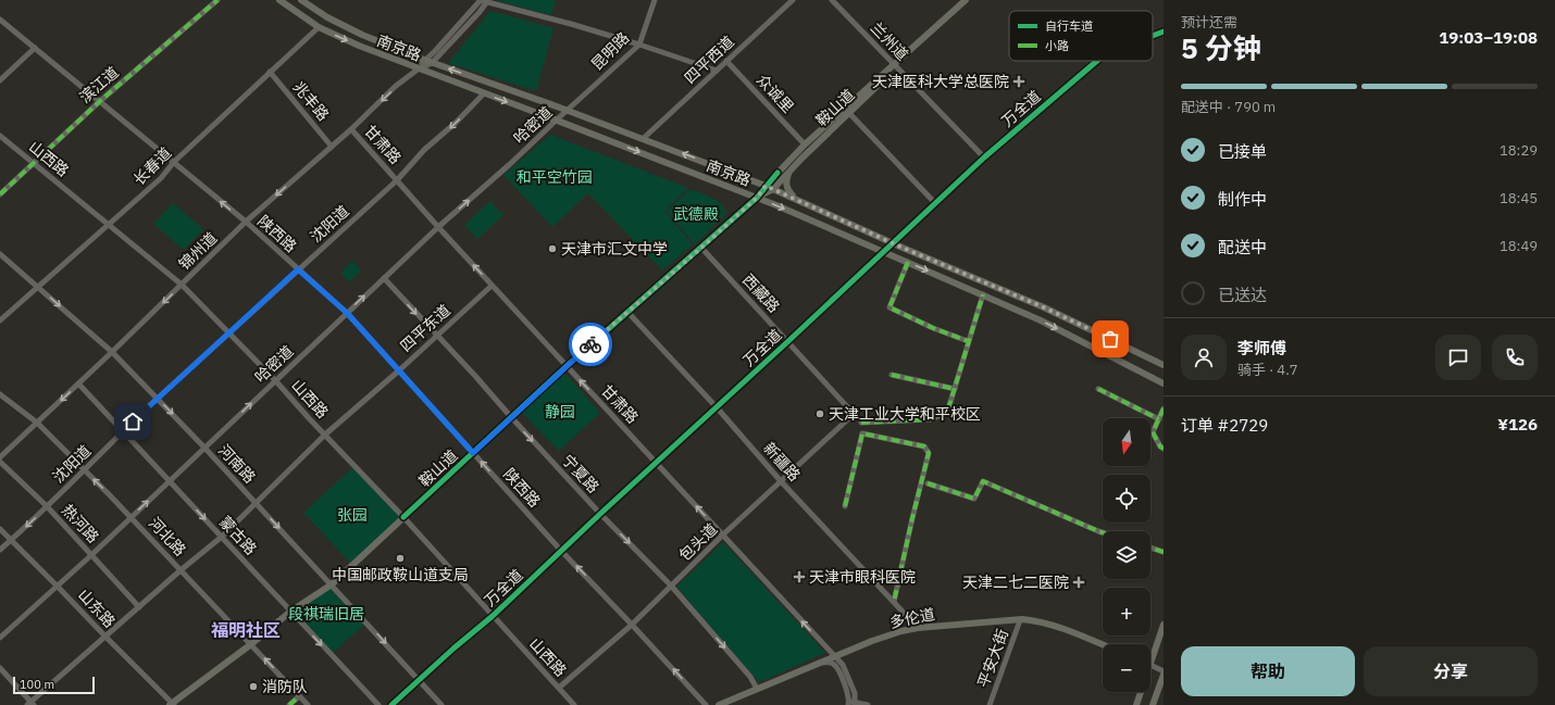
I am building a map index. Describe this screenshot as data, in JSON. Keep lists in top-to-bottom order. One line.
{"streets":{"main road":["南京路","鞍山道","多伦道"],"street":["兰州道","昆明路","四平西道","滨江道","众诚里","兆丰路","万全道","哈密道","甘肃路","山西路","长春道","沈阳道","陕西路","锦州道","西藏路","四平东道","新疆路","河南路","宁夏路","热河路","蒙古路","河北路","包头道","山东路","平安大街"]},"crossings":[["兰州道","鞍山道"],["兰州道","万全道"],["南京路","昆明路"],["南京路","四平西道"],["南京路","鞍山道"],["南京路","万全道"],["南京路","哈密道"],["南京路","长春道"],["南京路","沈阳道"],["南京路","锦州道"],["昆明路","哈密道"],["四平西道","众诚里"],["滨江道","山西路"],["滨江道","陕西路"],["众诚里","鞍山道"],["兆丰路","长春道"],["兆丰路","锦州道"],["鞍山道","甘肃路"],["鞍山道","山西路"],["鞍山道","陕西路"],["鞍山道","西藏路"],["鞍山道","新疆路"],["鞍山道","河南路"],["鞍山道","宁夏路"],["鞍山道","蒙古路"],["鞍山道","河北路"],["鞍山道","山东路"],["万全道","甘肃路"],["万全道","山西路"],["万全道","陕西路"],["万全道","西藏路"],["万全道","新疆路"],["万全道","河南路"],["万全道","宁夏路"],["哈密道","甘肃路"],["哈密道","山西路"],["哈密道","陕西路"],["哈密道","河南路"],["哈密道","宁夏路"],["哈密道","热河路"],["哈密道","蒙古路"],["哈密道","河北路"],["哈密道","山东路"],["甘肃路","沈阳道"],["甘肃路","锦州道"],["甘肃路","四平东道"],["甘肃路","包头道"],["甘肃路","多伦道"],["山西路","长春道"],["山西路","沈阳道"],["山西路","锦州道"],["山西路","四平东道"],["山西路","包头道"],["长春道","陕西路"],["长春道","河南路"],["沈阳道","陕西路"],["沈阳道","河南路"],["沈阳道","热河路"],["沈阳道","蒙古路"],["沈阳道","河北路"],["沈阳道","山东路"],["陕西路","锦州道"],["陕西路","四平东道"],["陕西路","包头道"],["锦州道","河南路"],["锦州道","蒙古路"],["锦州道","河北路"],["西藏路","包头道"],["四平东道","河南路"],["四平东道","宁夏路"],["四平东道","热河路"],["四平东道","蒙古路"],["四平东道","河北路"],["四平东道","山东路"],["新疆路","包头道"],["新疆路","多伦道"],["宁夏路","包头道"],["宁夏路","多伦道"],["多伦道","平安大街"]],"one_way":["哈密道","甘肃路","陕西路","锦州道","河南路","宁夏路","蒙古路"],"districts":["福明社区"],"parks":["和平空竹园","武德殿","静园","张园","段祺瑞旧居"],"places":{"health":["天津医科大学总医院","天津市眼科医院","天津二七二医院"],"other":["天津市汇文中学","天津工业大学和平校区","中国邮政鞍山道支局","消防队"]},"legend":["自行车道","小路"],"scale_bar":"100 m","north":"bottom","page":{"heading":["5 分钟","预计还需","19:03–19:08"],"panel":["李师傅","骑手 · 4.7","订单 #2729","¥126"],"bar":"配送中 · 790 m","list":[["已接单","18:29"],["制作中","18:45"],["配送中","18:49"],"已送达"],"map_buttons":["+","−"],"buttons":["帮助","分享"],"scale":"100 m"}}
